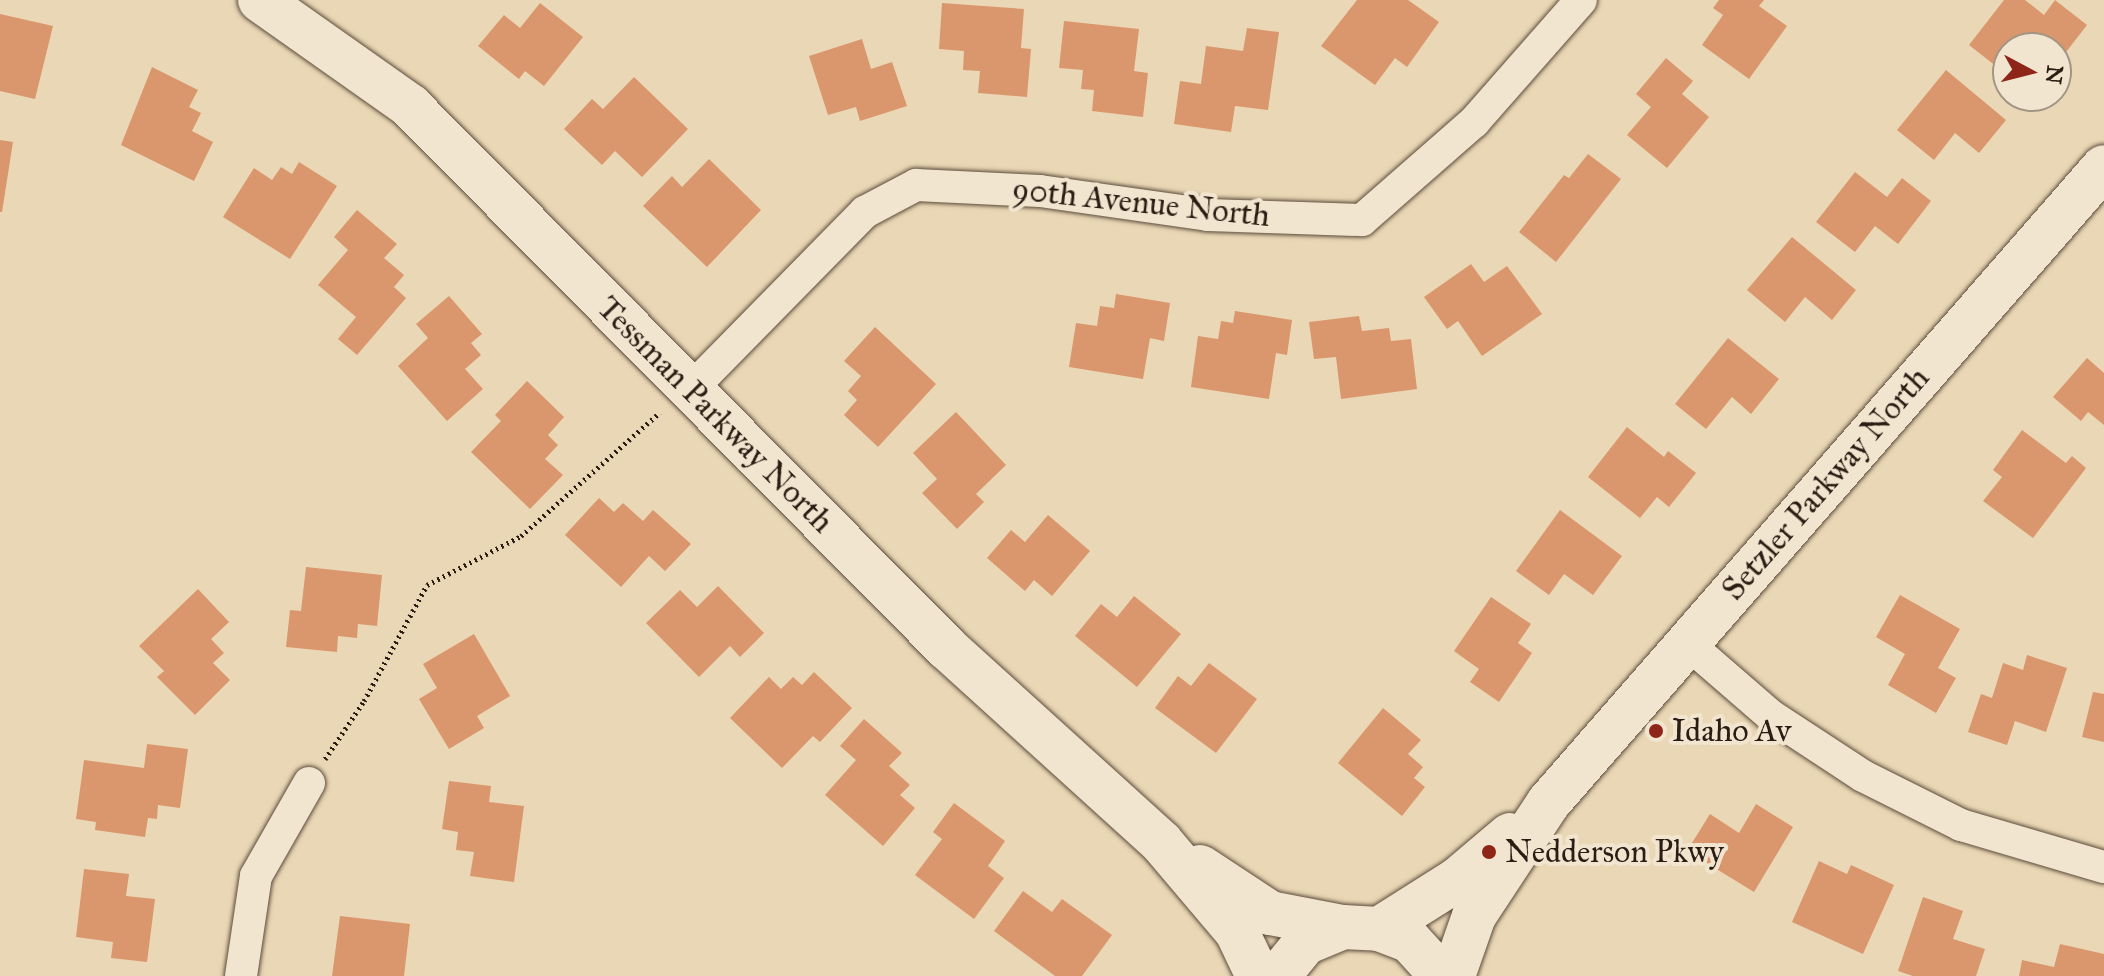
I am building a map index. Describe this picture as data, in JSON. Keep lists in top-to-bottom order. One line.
{"streets":{"street":["90th Avenue North","Tessman Parkway North","Setzler Parkway North"]},"crossings":[["90th Avenue North","Tessman Parkway North"],["Tessman Parkway North","Setzler Parkway North"]],"places":["Idaho Av","Nedderson Pkwy"],"north":"right"}
